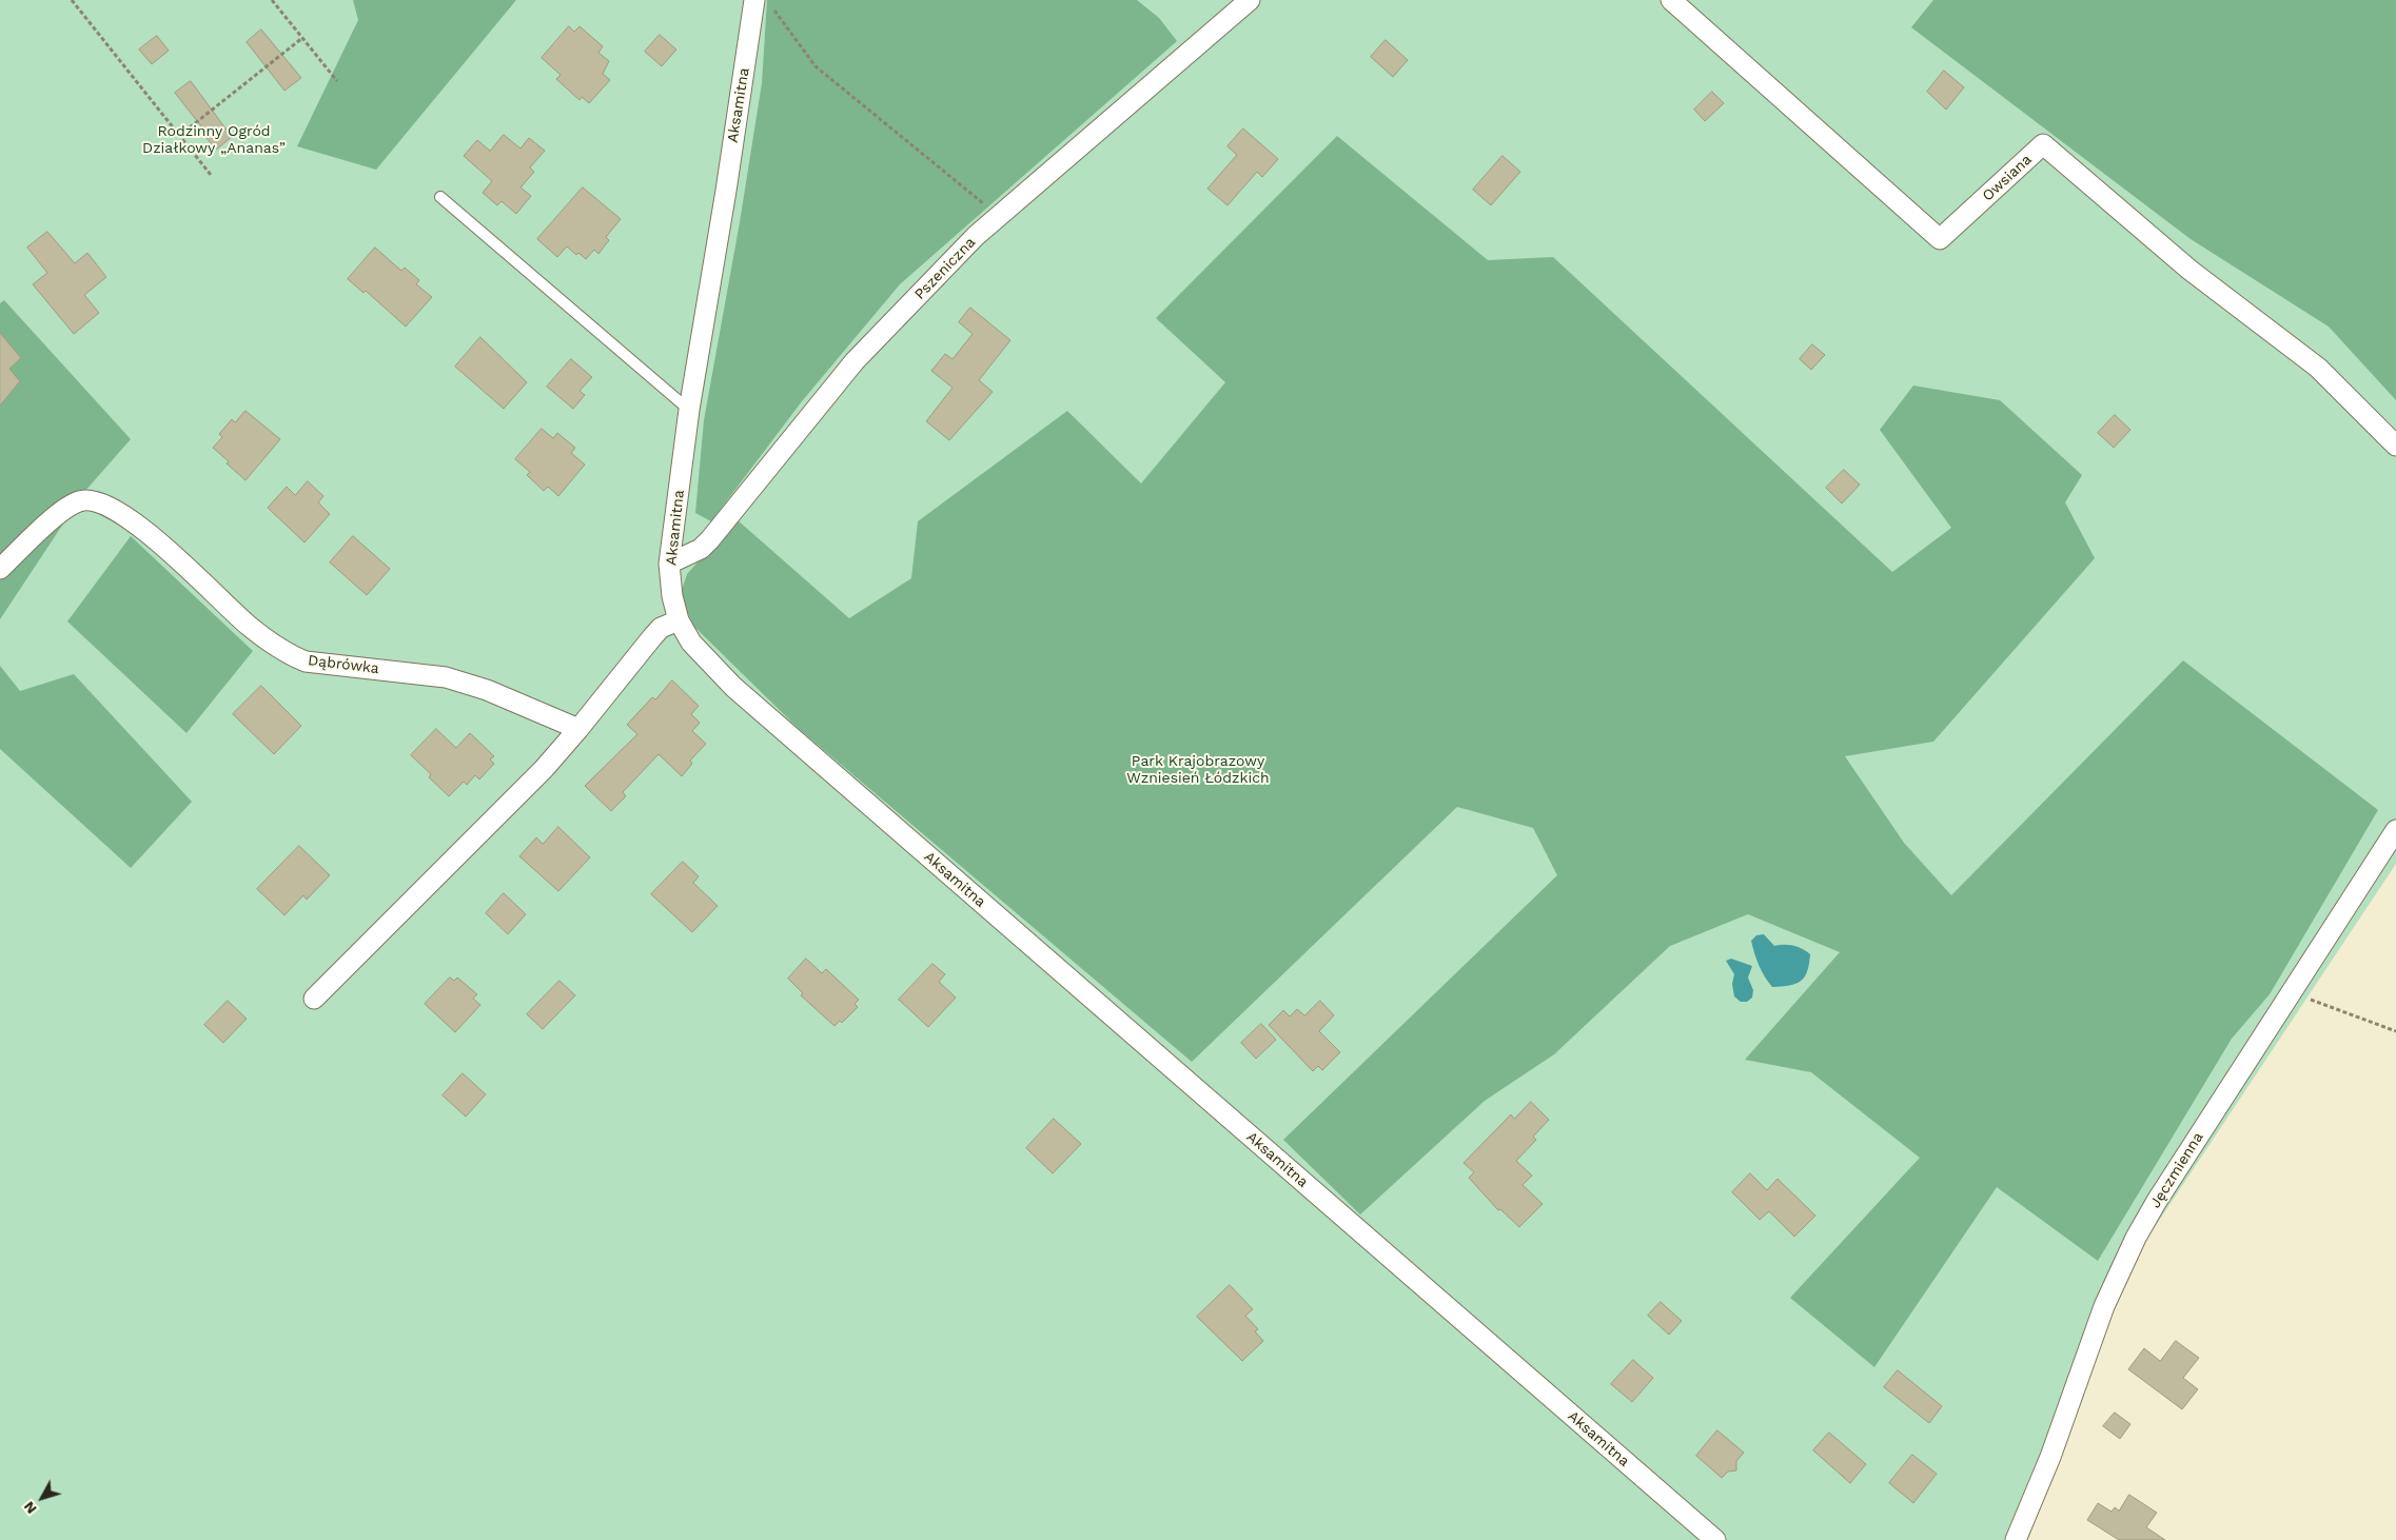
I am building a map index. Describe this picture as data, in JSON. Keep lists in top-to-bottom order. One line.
{"streets":{"street":["Aksamitna","Owsiana","Pszeniczna","Dąbrówka","Jęczmienna"]},"crossings":[["Aksamitna","Pszeniczna"]],"parks":["Rodzinny Ogród Działkowy „Ananas”","Park Krajobrazowy Wzniesień Łódzkich"],"north":"bottom left"}
